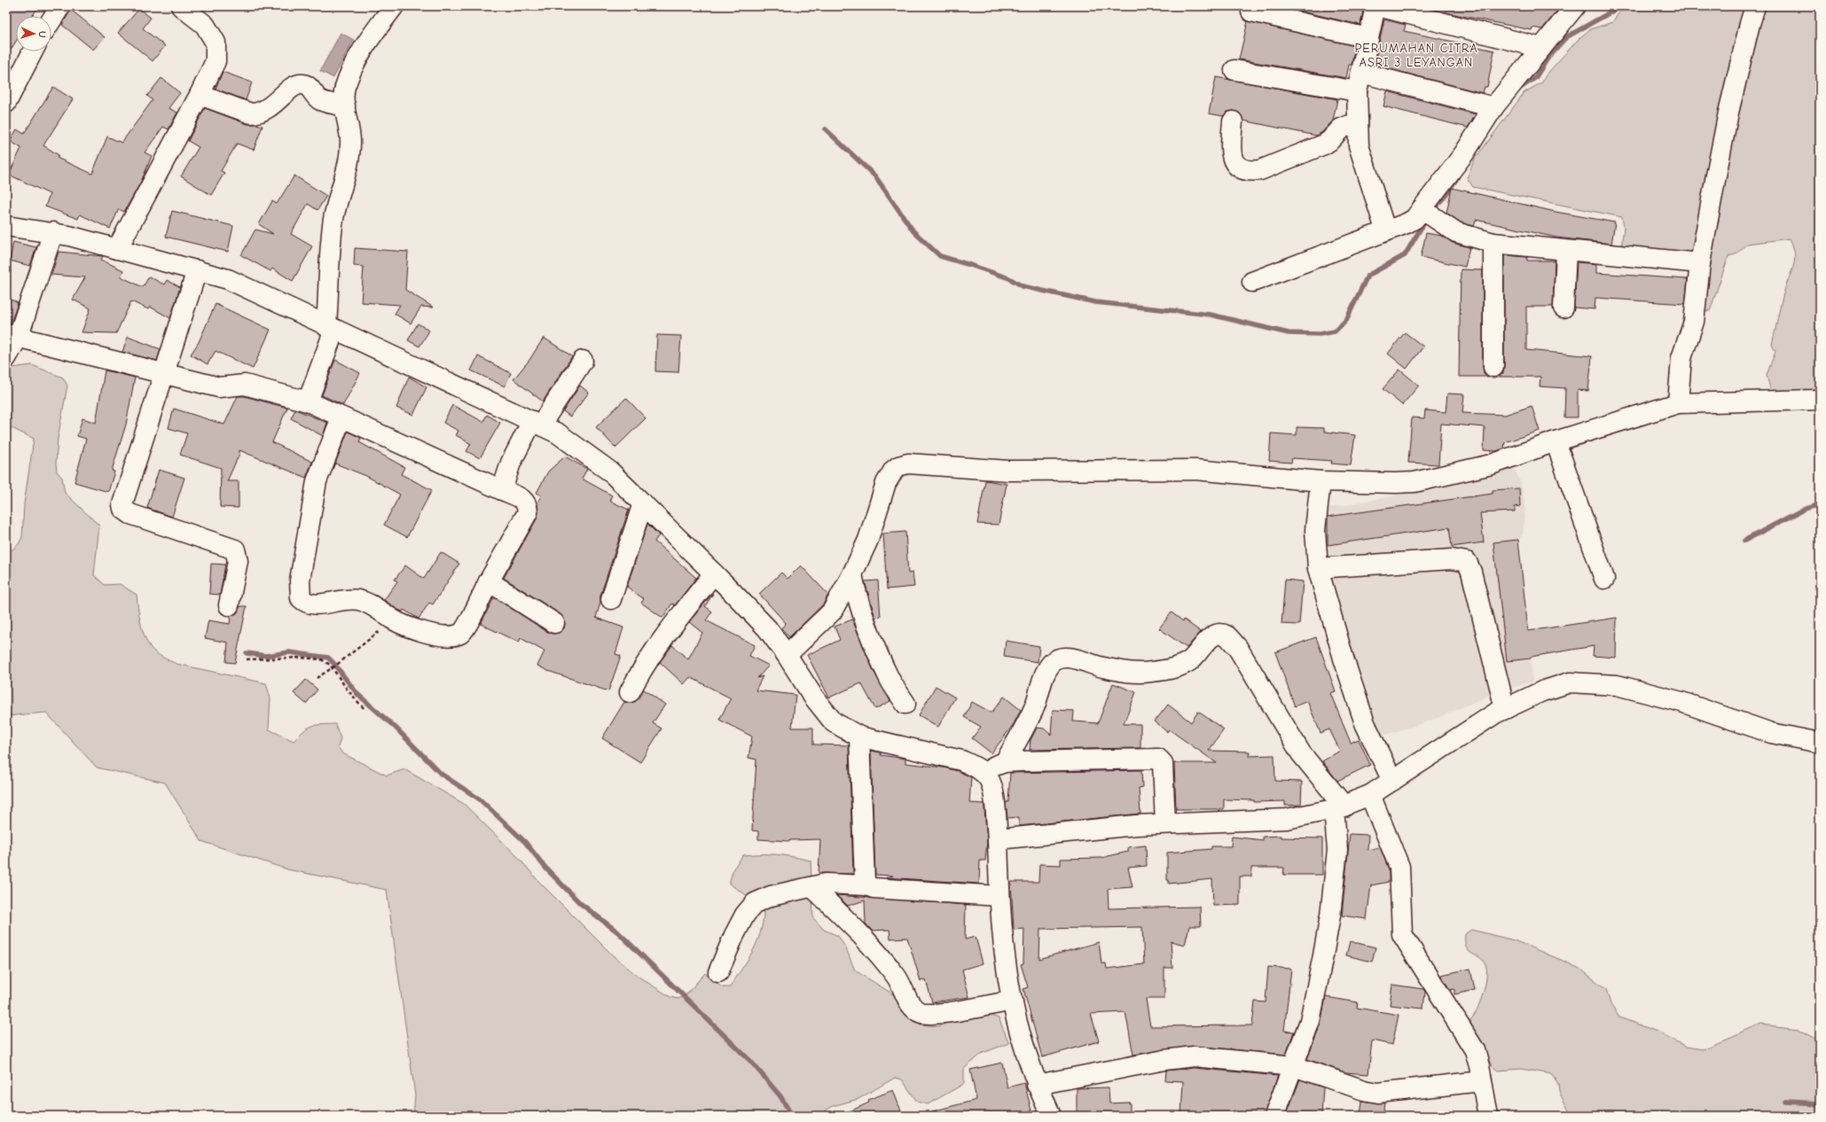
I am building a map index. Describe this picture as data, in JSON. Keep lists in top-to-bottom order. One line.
{"districts":["PERUMAHAN CITRA ASRI 3 LEYANGAN"],"north":"right"}
